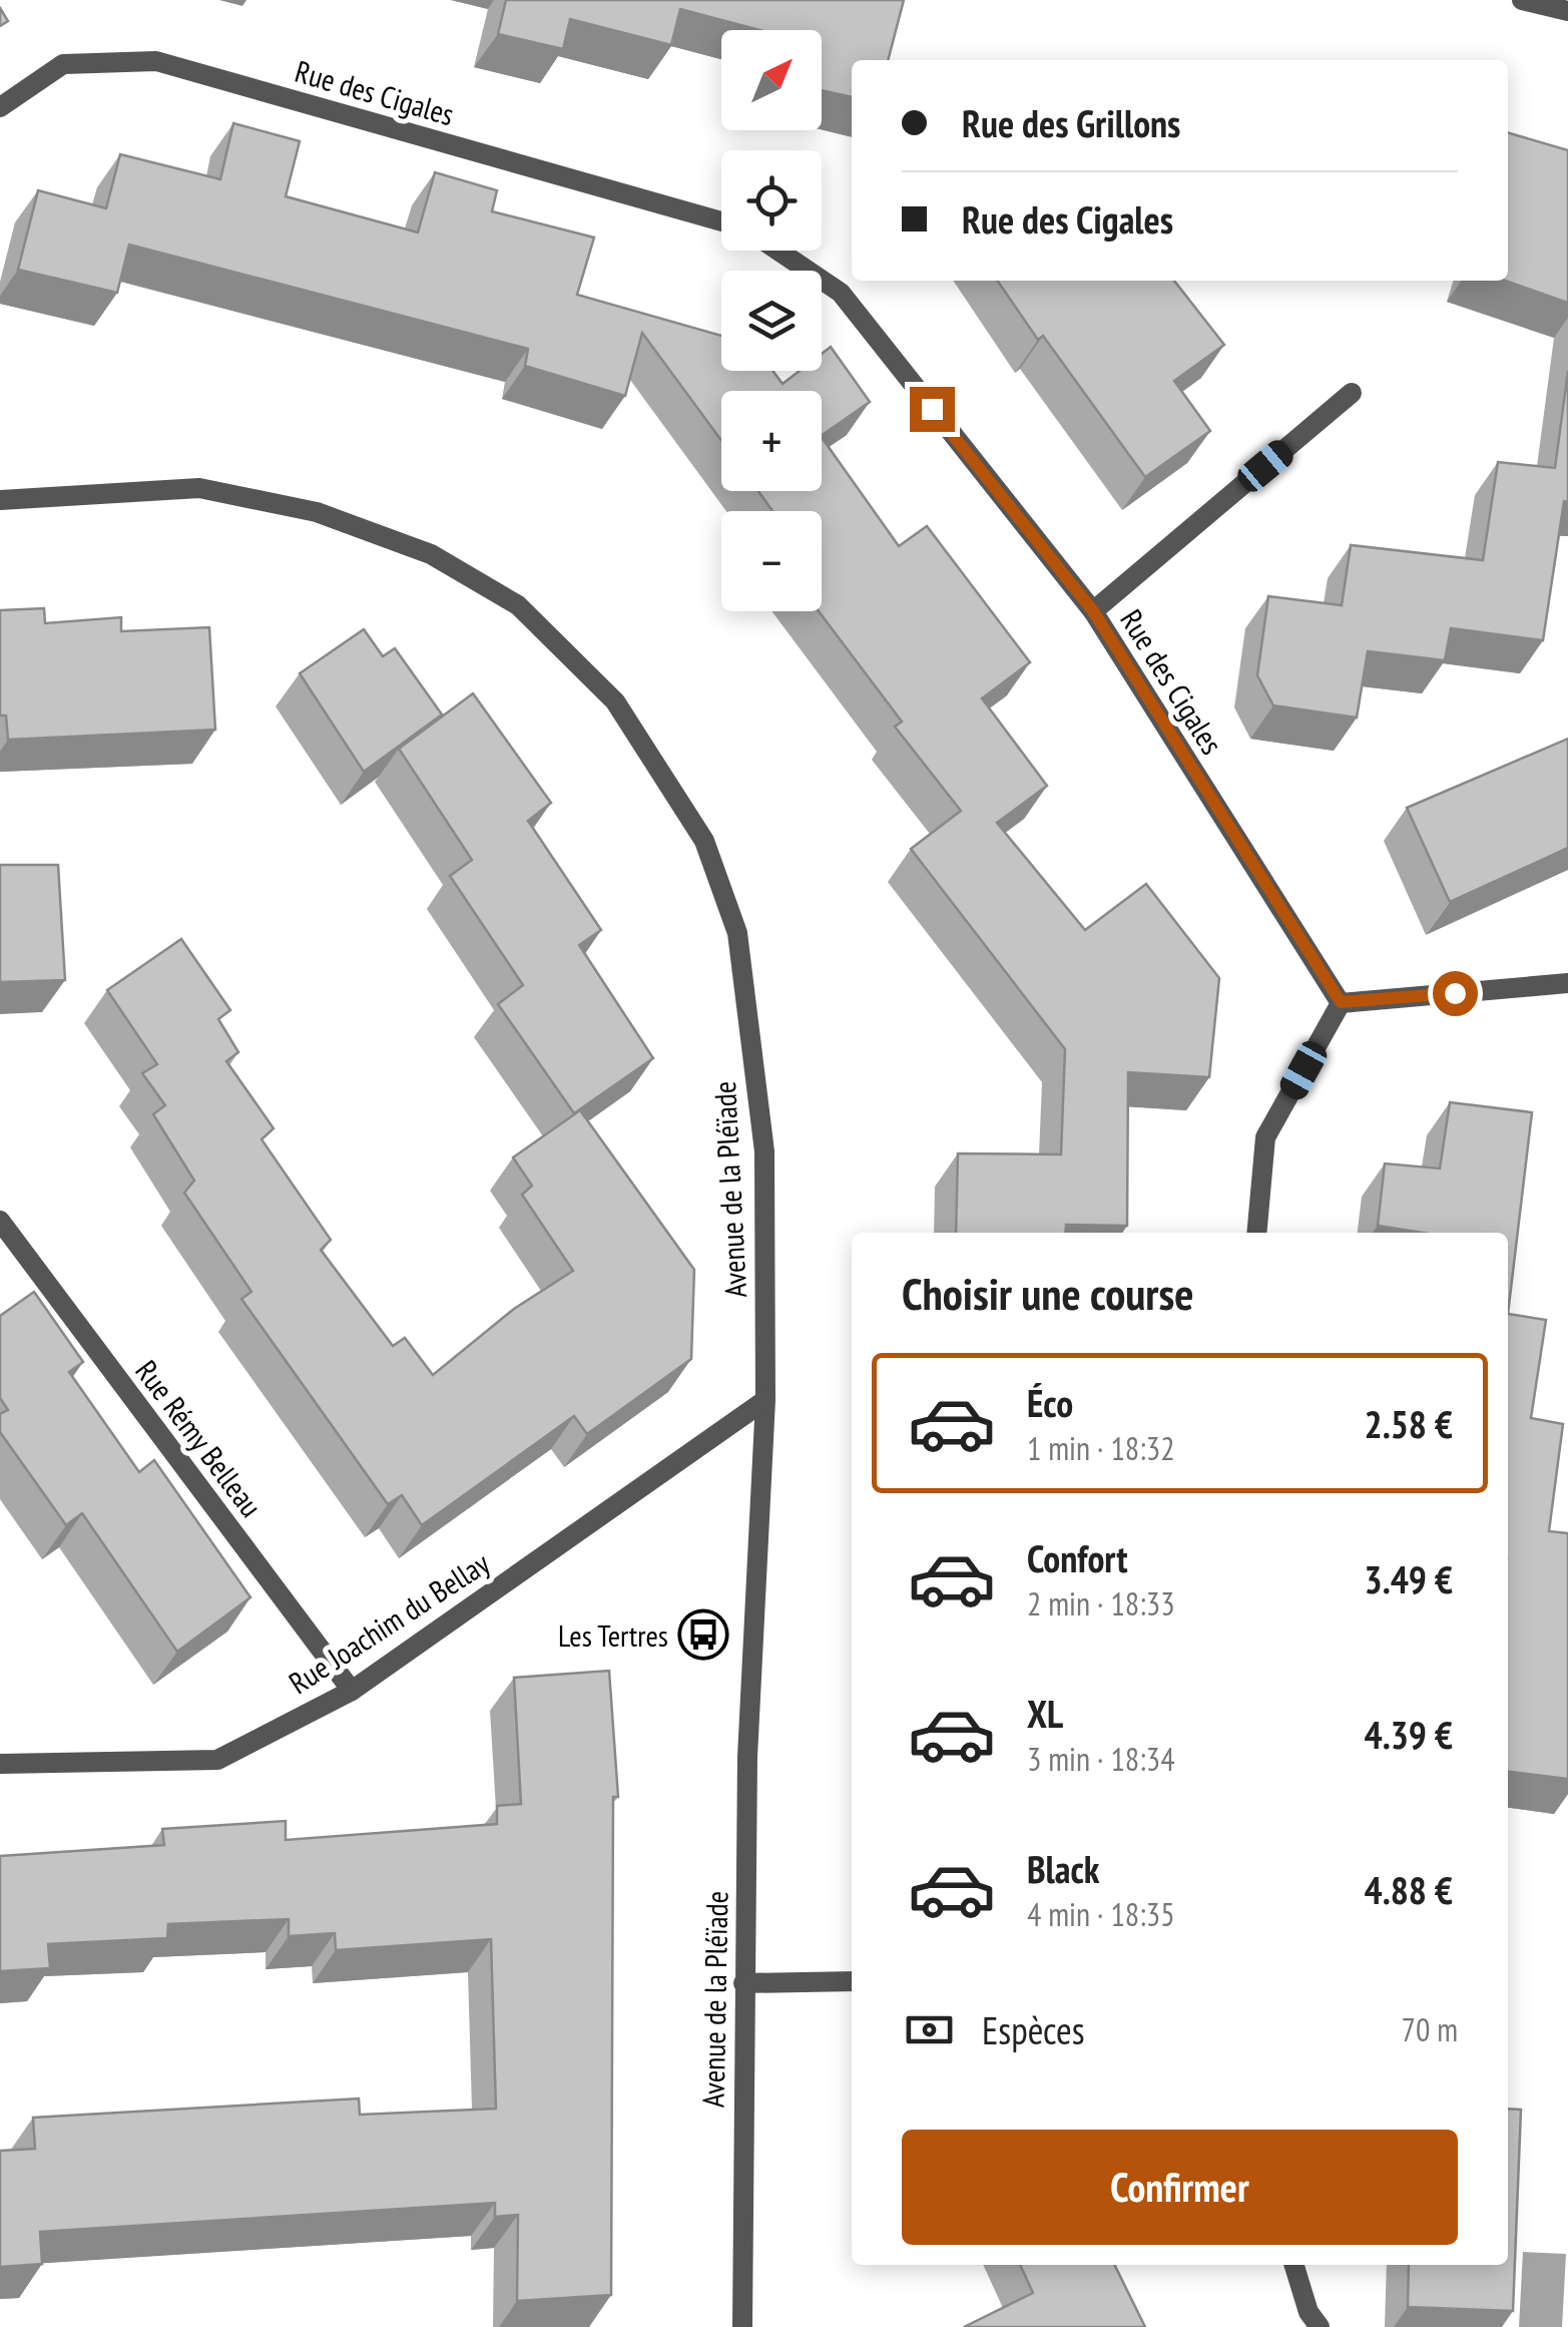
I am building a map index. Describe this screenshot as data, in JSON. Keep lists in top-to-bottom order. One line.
{"streets":{"street":["Rue des Cigales","Avenue de la Pléïade","Rue Rémy Belleau","Rue Joachim du Bellay"]},"crossings":[["Avenue de la Pléïade","Rue Joachim du Bellay"],["Rue Rémy Belleau","Rue Joachim du Bellay"]],"places":{"bus stop":["Les Tertres"]},"north":"top right","page":{"map_buttons":["+","−"],"banner":["Rue des Grillons","Rue des Cigales"],"heading":"Choisir une course","list":[{"name":"Éco","note":"1 min · 18:32","value":"2.58 €"},{"name":"Confort","note":"2 min · 18:33","value":"3.49 €"},{"name":"XL","note":"3 min · 18:34","value":"4.39 €"},{"name":"Black","note":"4 min · 18:35","value":"4.88 €"}],"pay":["Espèces","70 m"],"buttons":"Confirmer"}}
